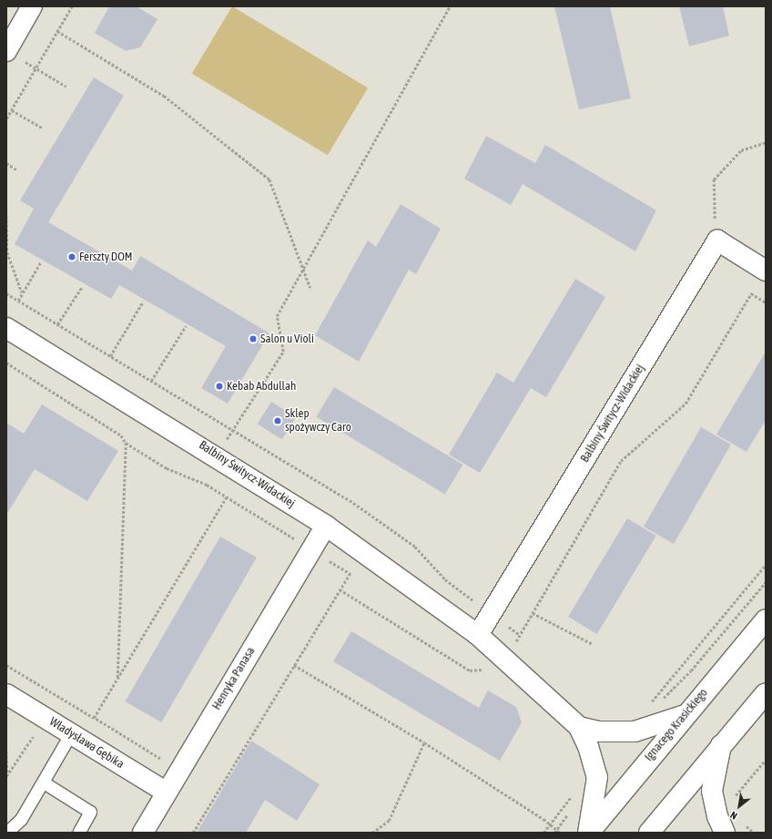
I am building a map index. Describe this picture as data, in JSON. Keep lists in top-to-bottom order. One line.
{"streets":{"street":["Balbiny Świtycz-Widackiej","Henryka Panasa","Ignacego Krasickiego","Władysława Gębika"]},"crossings":[["Balbiny Świtycz-Widackiej","Henryka Panasa"],["Balbiny Świtycz-Widackiej","Ignacego Krasickiego"],["Henryka Panasa","Władysława Gębika"]],"places":["Ferszty DOM","Salon u Violi","Kebab Abdullah","Sklep spożywczy Caro"],"north":"bottom left"}
